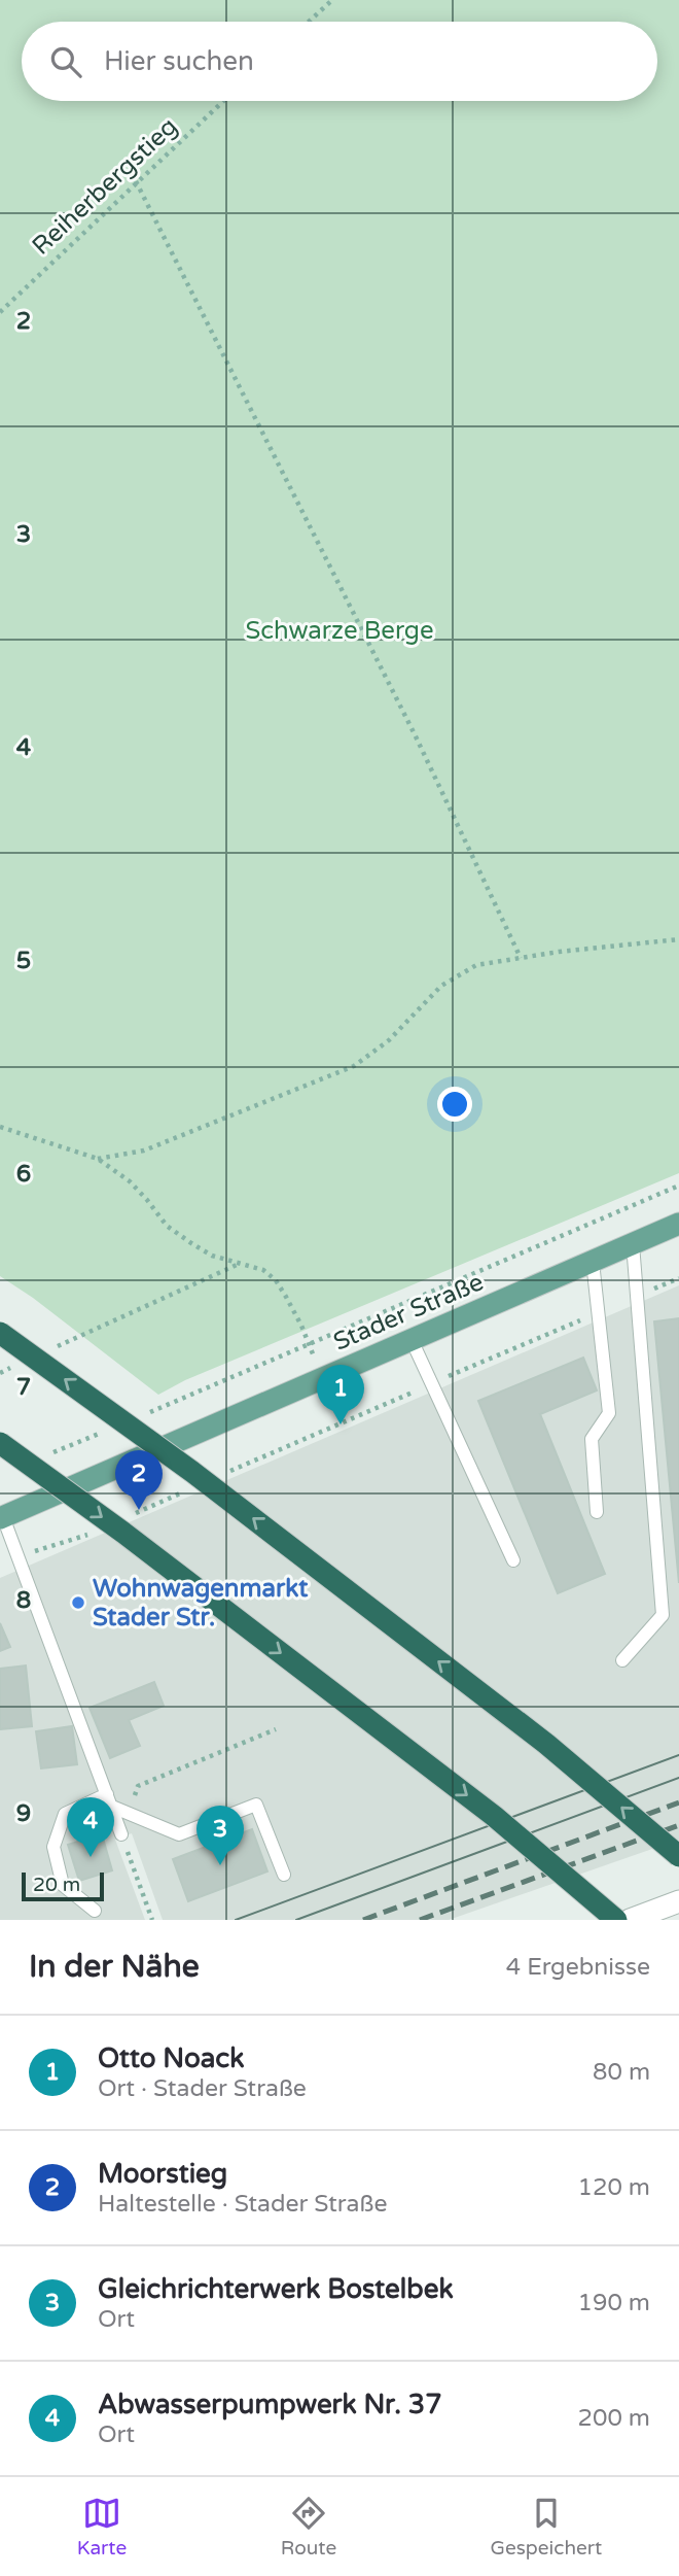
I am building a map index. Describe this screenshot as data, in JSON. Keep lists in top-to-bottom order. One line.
{"streets":{"main road":["Stader Straße"],"path":["Reiherbergstieg"]},"parks":["Schwarze Berge"],"places":["Wohnwagenmarkt Stader Str."],"scale_bar":"20 m","page":{"search":"Hier suchen","pins":["1","2","4","3"],"scale":"20 m","heading":["In der Nähe","4 Ergebnisse"],"list":[{"mark":"1","name":"Otto Noack","note":"Ort · Stader Straße","value":"80 m"},{"mark":"2","name":"Moorstieg","note":"Haltestelle · Stader Straße","value":"120 m"},{"mark":"3","name":"Gleichrichterwerk Bostelbek","note":"Ort","value":"190 m"},{"mark":"4","name":"Abwasserpumpwerk Nr. 37","note":"Ort","value":"200 m"}],"nav":["Karte","Route","Gespeichert"]},"grid":{"rows":["2","3","4","5","6","7","8","9"]}}
